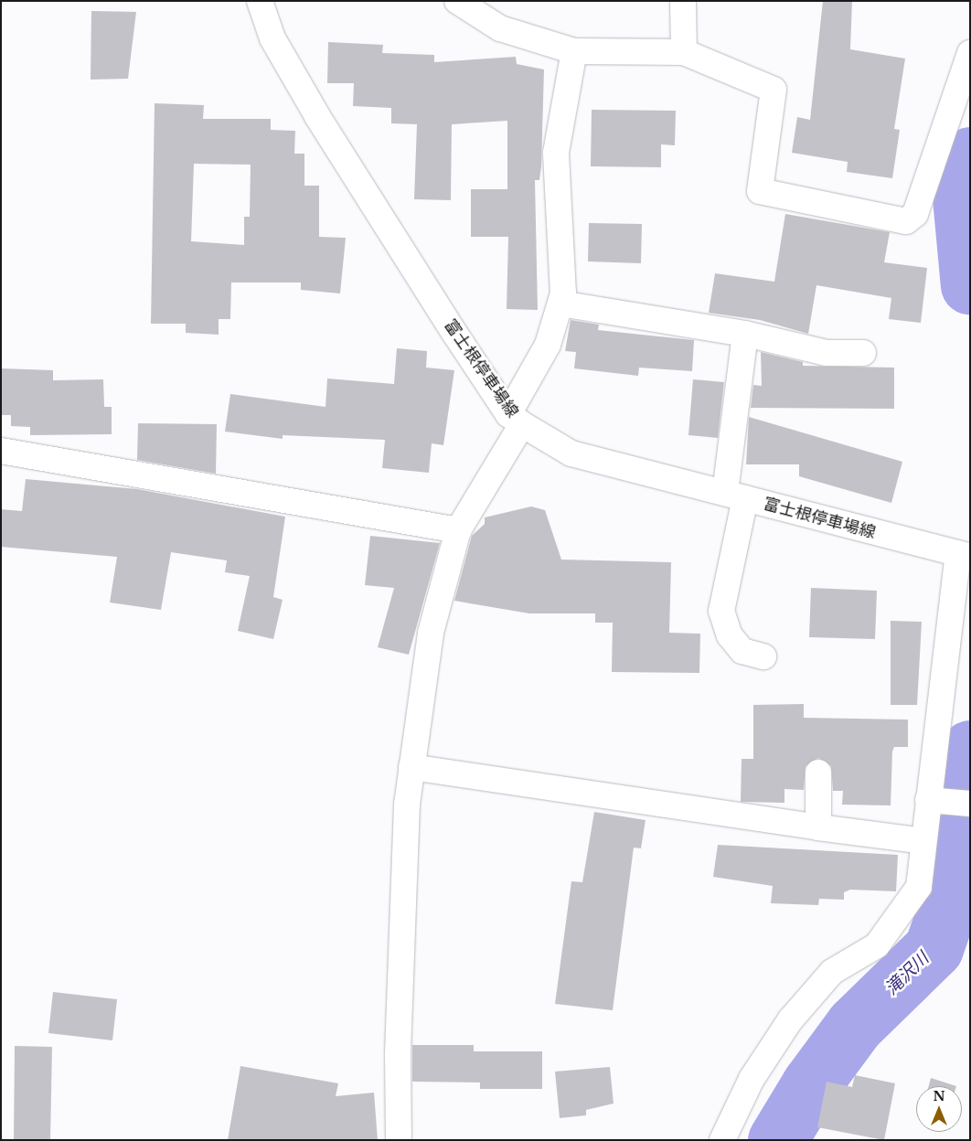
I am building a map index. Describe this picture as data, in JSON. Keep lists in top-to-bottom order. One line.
{"streets":{"street":["富士根停車場線"]},"water":["滝沢川"],"north":"top"}
